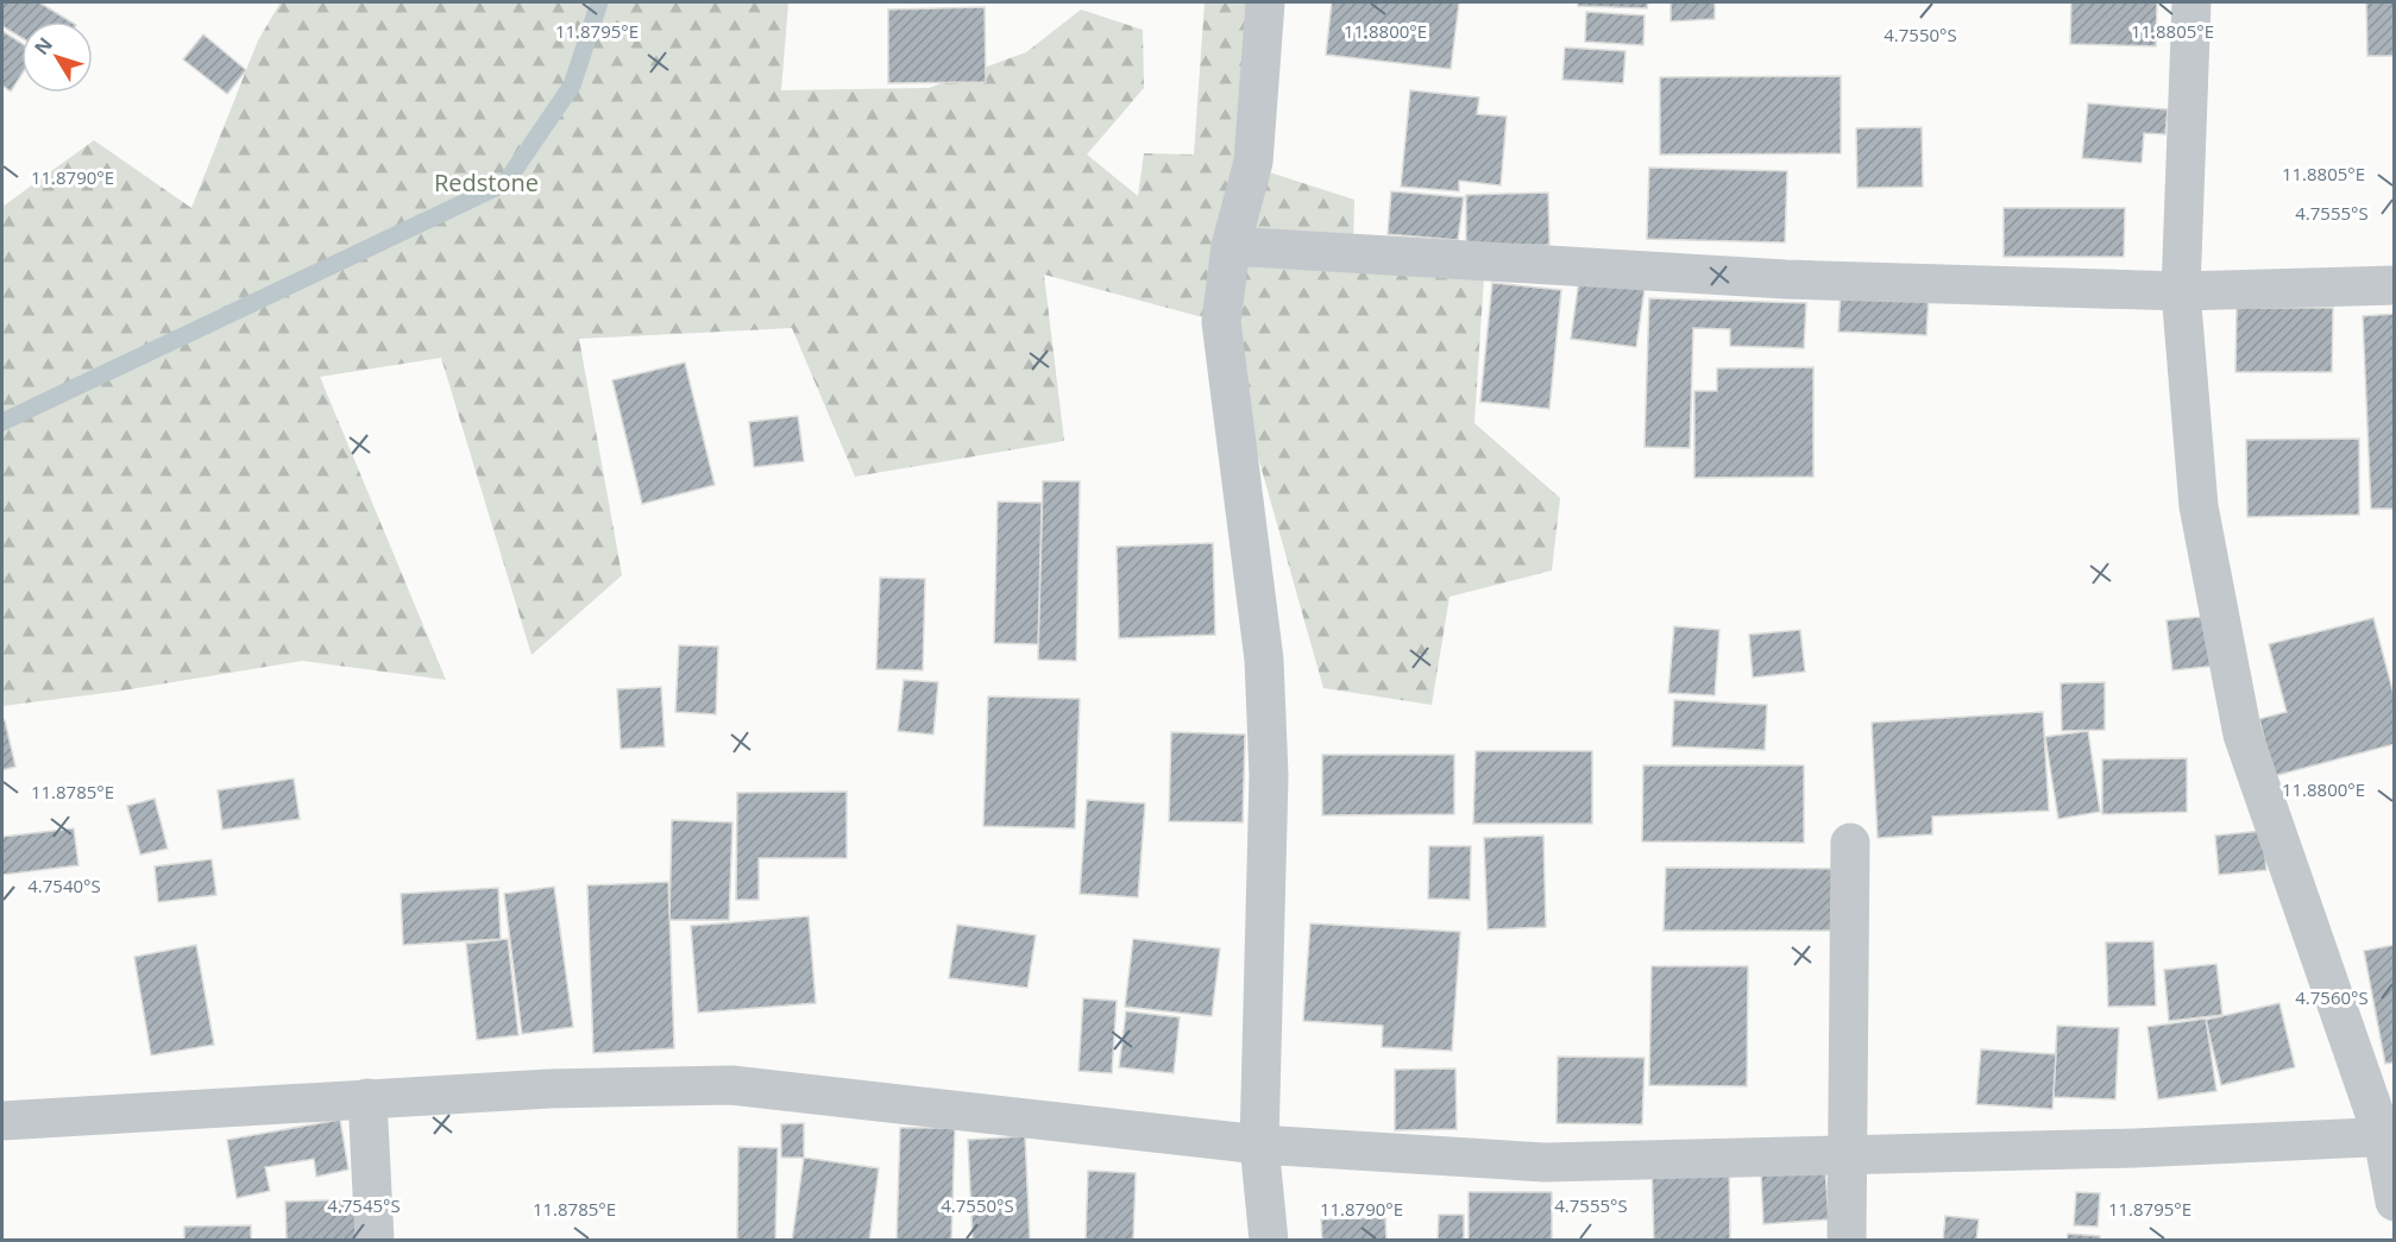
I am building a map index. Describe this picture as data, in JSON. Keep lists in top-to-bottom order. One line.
{"parks":["Redstone"],"north":"top left","coordinates":["11.8795°E","11.8800°E","11.8805°E","4.7550°S","11.8790°E","4.7555°S","11.8785°E","4.7540°S","4.7560°S","4.7545°S"]}
